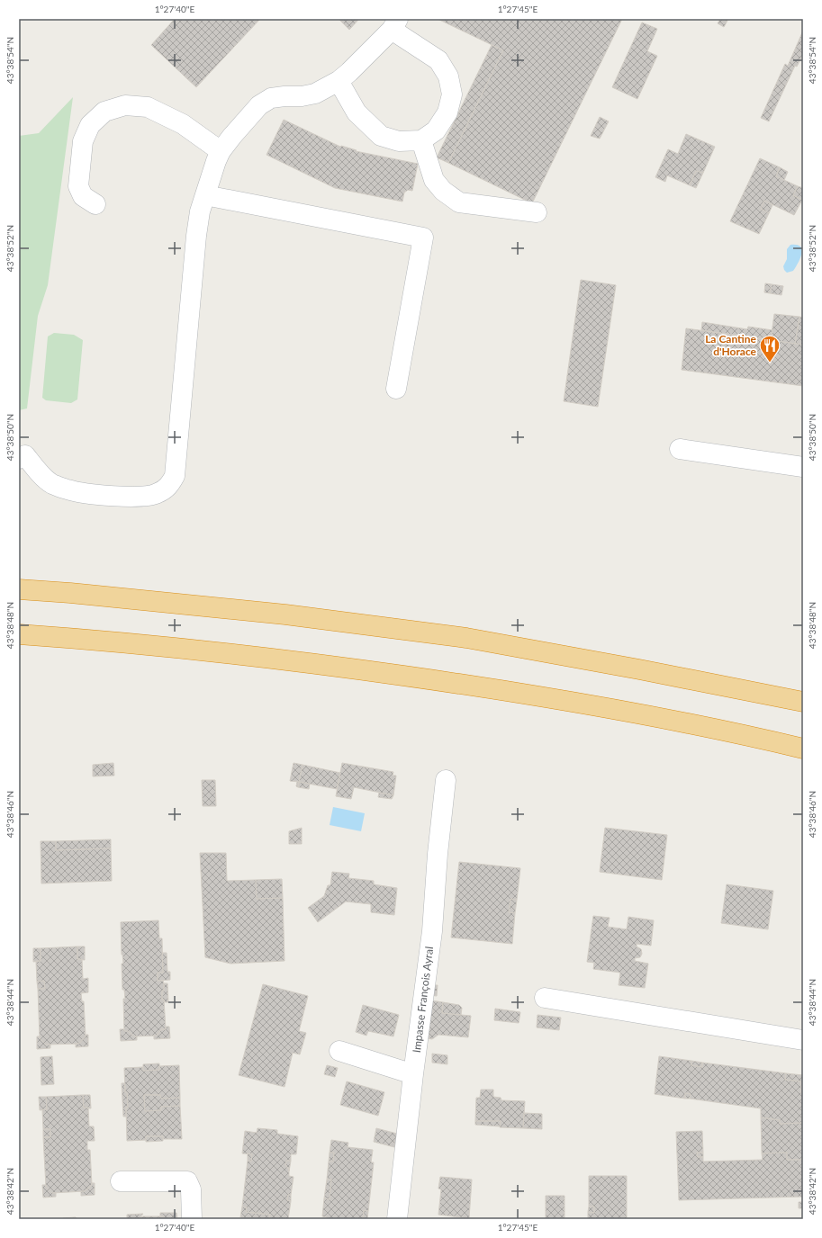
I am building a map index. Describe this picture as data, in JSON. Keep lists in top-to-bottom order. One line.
{"streets":{"street":["Impasse François Ayral"]},"places":{"restaurant":["La Cantine d'Horace"]},"coordinates":["1°27'40\"E","1°27'45\"E","43°38'54\"N","43°38'52\"N","43°38'50\"N","43°38'48\"N","43°38'46\"N","43°38'44\"N","43°38'42\"N"]}
